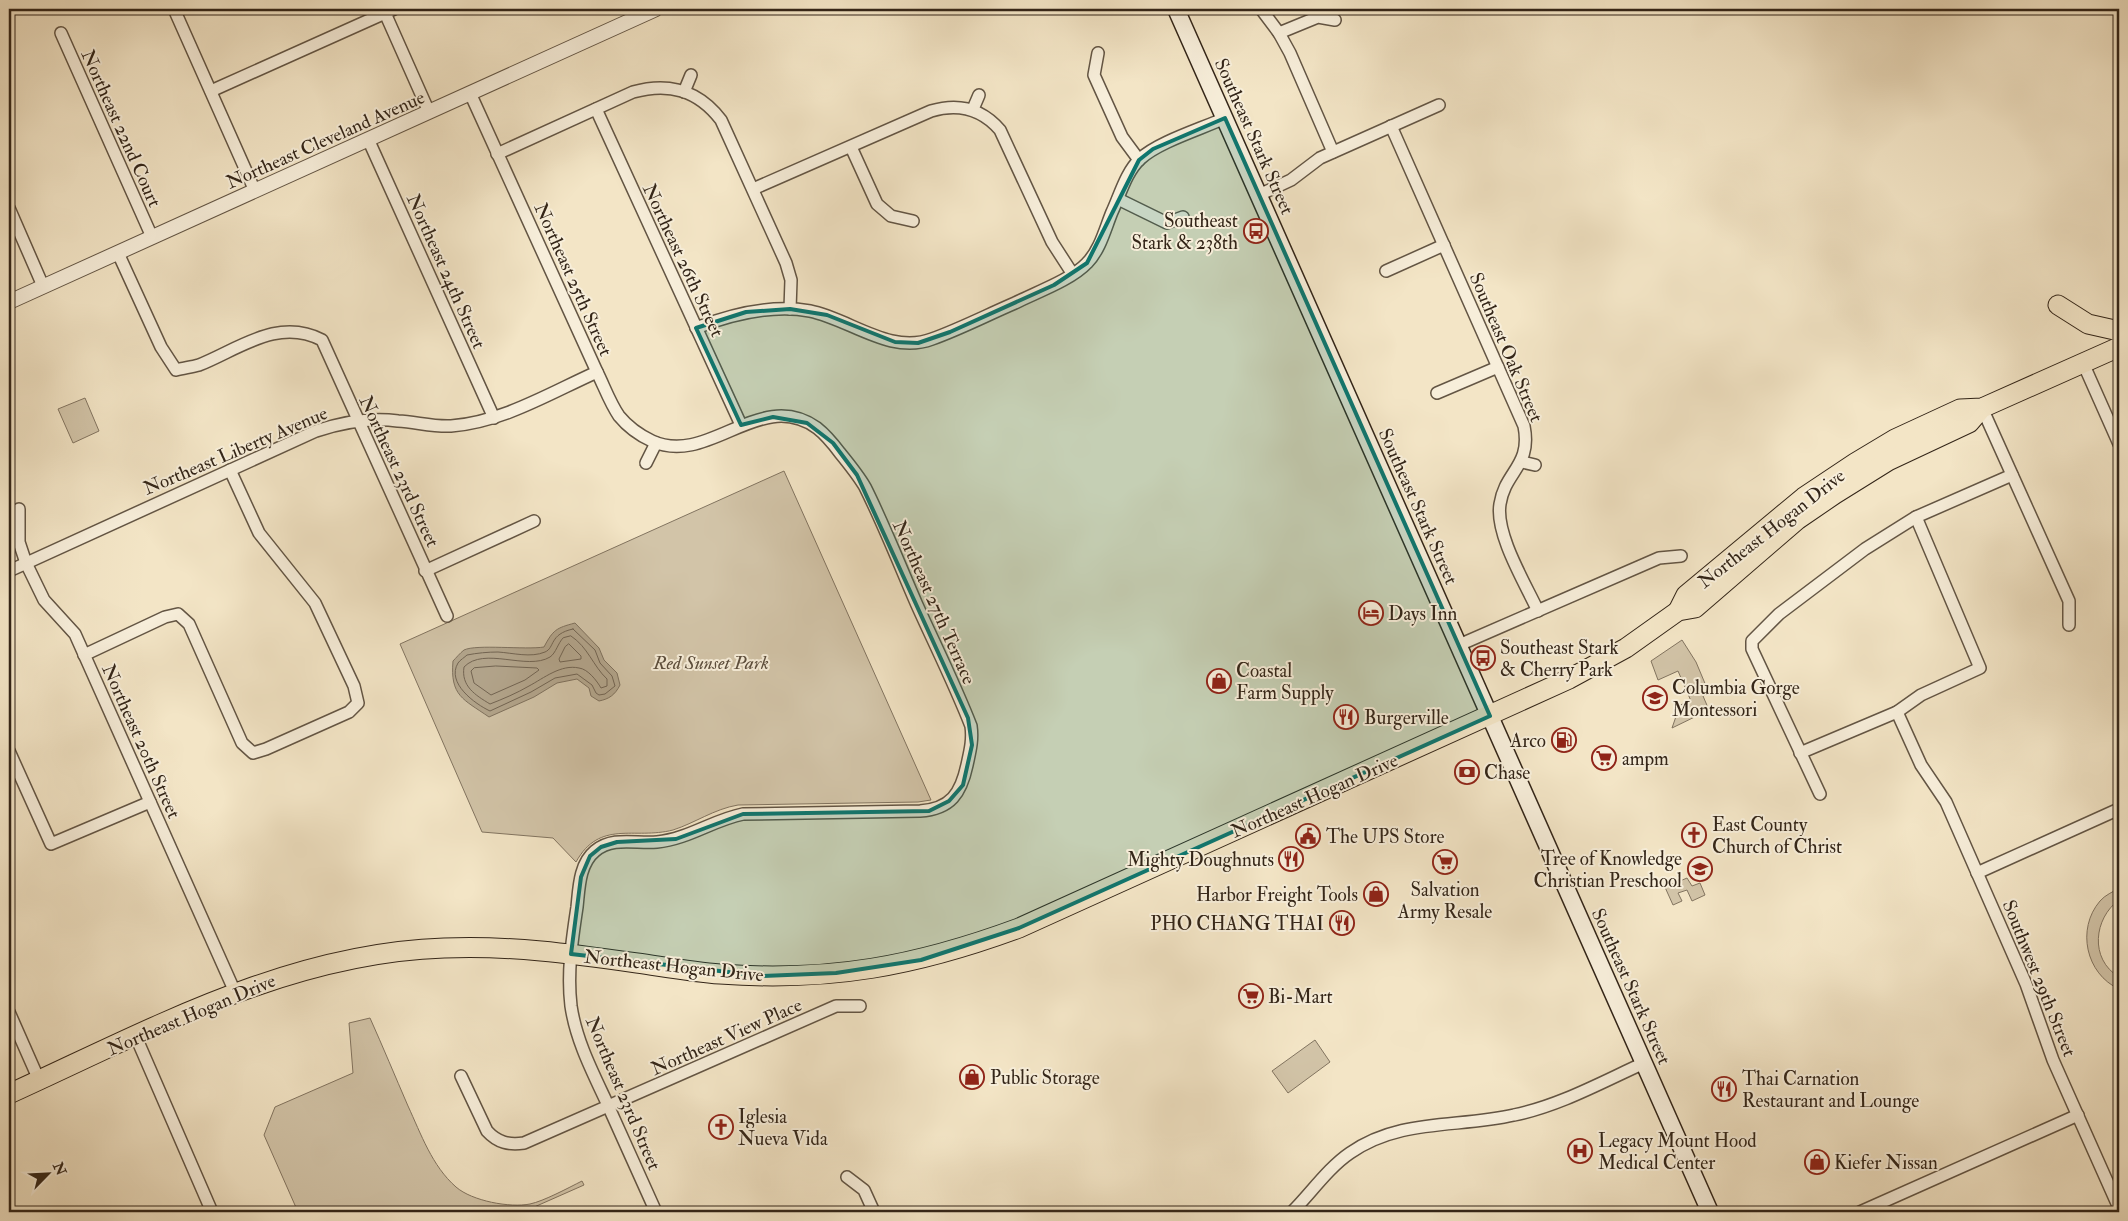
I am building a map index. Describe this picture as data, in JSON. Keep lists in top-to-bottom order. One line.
{"streets":{"highway":["Northeast Hogan Drive"],"main road":["Southeast Stark Street"],"street":["Northeast 22nd Court","Northeast Cleveland Avenue","Northeast 26th Street","Northeast 24th Street","Northeast 25th Street","Southeast Oak Street","Northeast Liberty Avenue","Northeast 23rd Street","Northeast 27th Terrace","Northeast 20th Street","Southwest 29th Street","Northeast View Place"]},"crossings":[["Northeast 22nd Court","Northeast Cleveland Avenue"],["Southeast Stark Street","Northeast Hogan Drive"],["Northeast Cleveland Avenue","Northeast 24th Street"],["Northeast Cleveland Avenue","Northeast 25th Street"],["Northeast Cleveland Avenue","Northeast 23rd Street"],["Northeast 26th Street","Northeast 27th Terrace"],["Northeast 24th Street","Northeast Liberty Avenue"],["Northeast 25th Street","Northeast Liberty Avenue"],["Northeast 25th Street","Northeast 27th Terrace"],["Northeast Liberty Avenue","Northeast 23rd Street"],["Northeast Liberty Avenue","Northeast 20th Street"],["Northeast 23rd Street","Northeast Hogan Drive"],["Northeast 23rd Street","Northeast 27th Terrace"],["Northeast 23rd Street","Northeast View Place"],["Northeast Hogan Drive","Northeast 20th Street"]],"parks":["Red Sunset Park"],"places":{"bus stop":["Southeast Stark & 238th","Southeast Stark & Cherry Park"],"hotel":["Days Inn"],"shop":["Coastal Farm Supply","Harbor Freight Tools","Public Storage","Kiefer Nissan"],"school or university":["Columbia Gorge Montessori","Tree of Knowledge Christian Preschool"],"restaurant":["Burgerville","Mighty Doughnuts","PHO CHANG THAI","Thai Carnation Restaurant and Lounge"],"fuel station":["Arco"],"supermarket":["ampm","Salvation Army Resale","Bi-Mart"],"bank":["Chase"],"church":["East County Church of Christ","Iglesia Nueva Vida"],"public building":["The UPS Store"],"hospital":["Legacy Mount Hood Medical Center"]},"north":"top right"}
